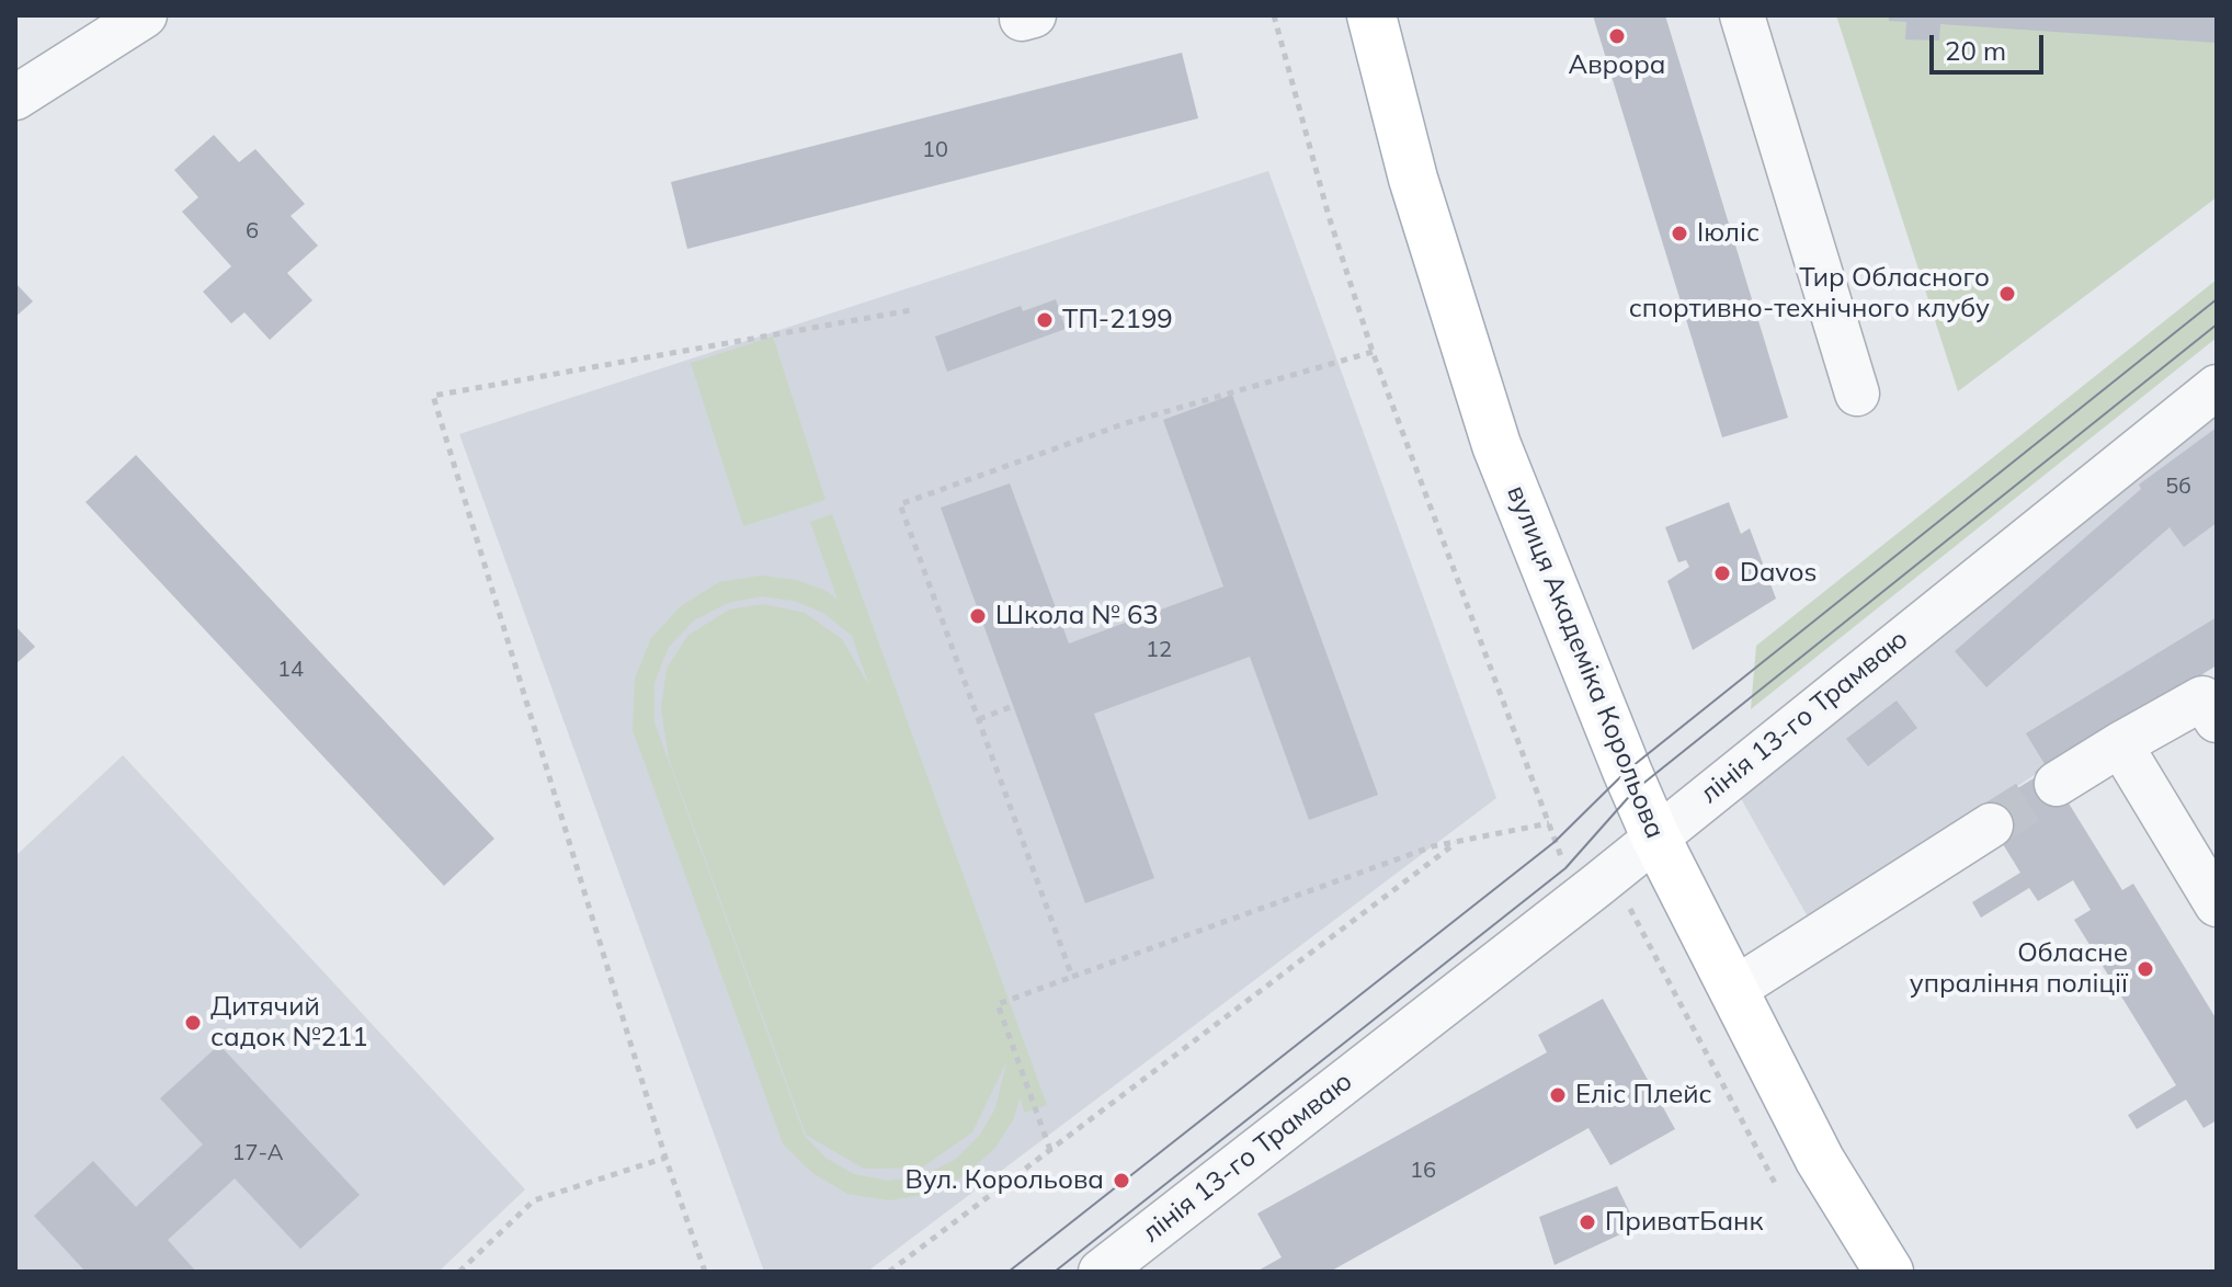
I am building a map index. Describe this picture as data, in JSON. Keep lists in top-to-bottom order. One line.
{"streets":{"main road":["вулиця Академіка Корольова"],"street":["лінія 13-го Трамваю"]},"crossings":[["вулиця Академіка Корольова","лінія 13-го Трамваю"]],"places":["Аврора","Іюліс","Тир Обласного спортивно-технічного клубу","ТП-2199","Davos","Школа № 63","Обласне упраління поліції","Дитячий садок №211","Еліс Плейс","Вул. Корольова","ПриватБанк"],"house_numbers":["10","6","5б","12","14","17-А","16"],"scale_bar":"20 m"}
